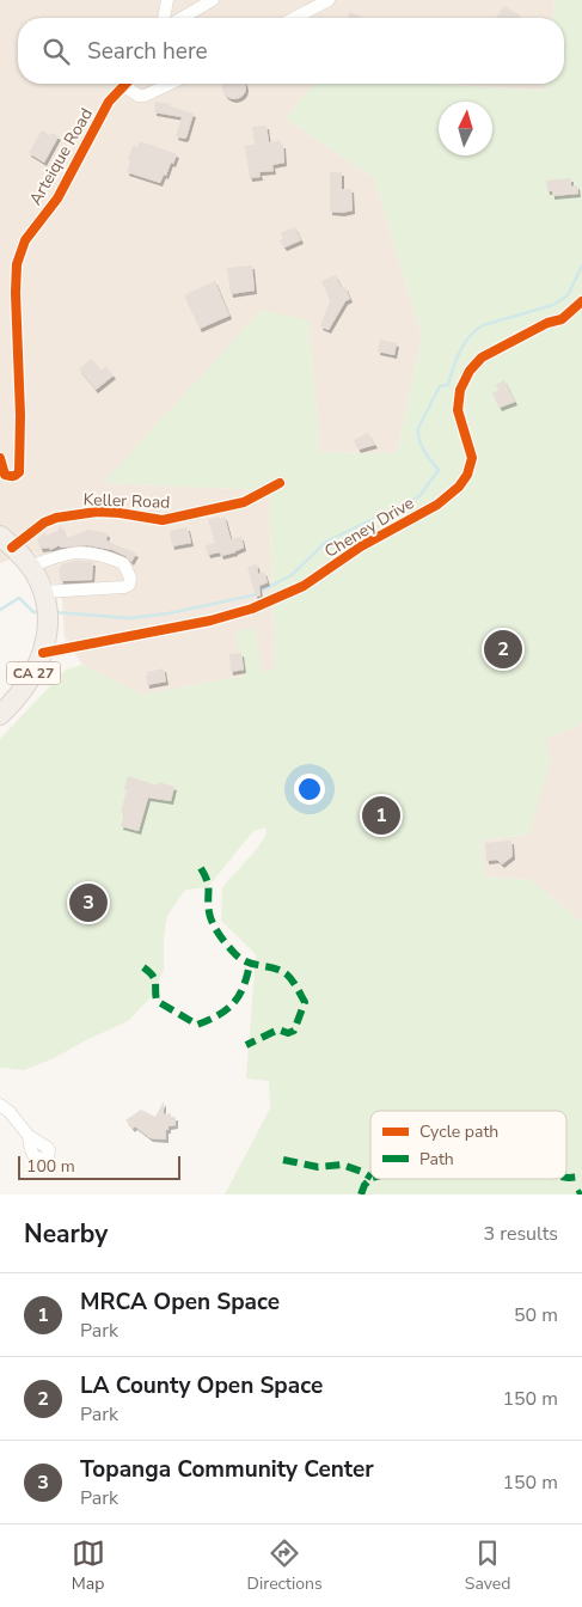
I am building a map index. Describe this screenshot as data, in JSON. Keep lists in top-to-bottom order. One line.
{"streets":{"main road":["CA 27"],"street":["Arteique Road","Keller Road","Cheney Drive"]},"crossings":[["Keller Road","CA 27"],["Cheney Drive","CA 27"]],"legend":["Cycle path","Path"],"scale_bar":"100 m","north":"top","page":{"search":"Search here","pins":["2","1","3"],"scale":"100 m","heading":["Nearby","3 results"],"list":[{"mark":"1","name":"MRCA Open Space","note":"Park","value":"50 m"},{"mark":"2","name":"LA County Open Space","note":"Park","value":"150 m"},{"mark":"3","name":"Topanga Community Center","note":"Park","value":"150 m"}],"nav":["Map","Directions","Saved"]}}
